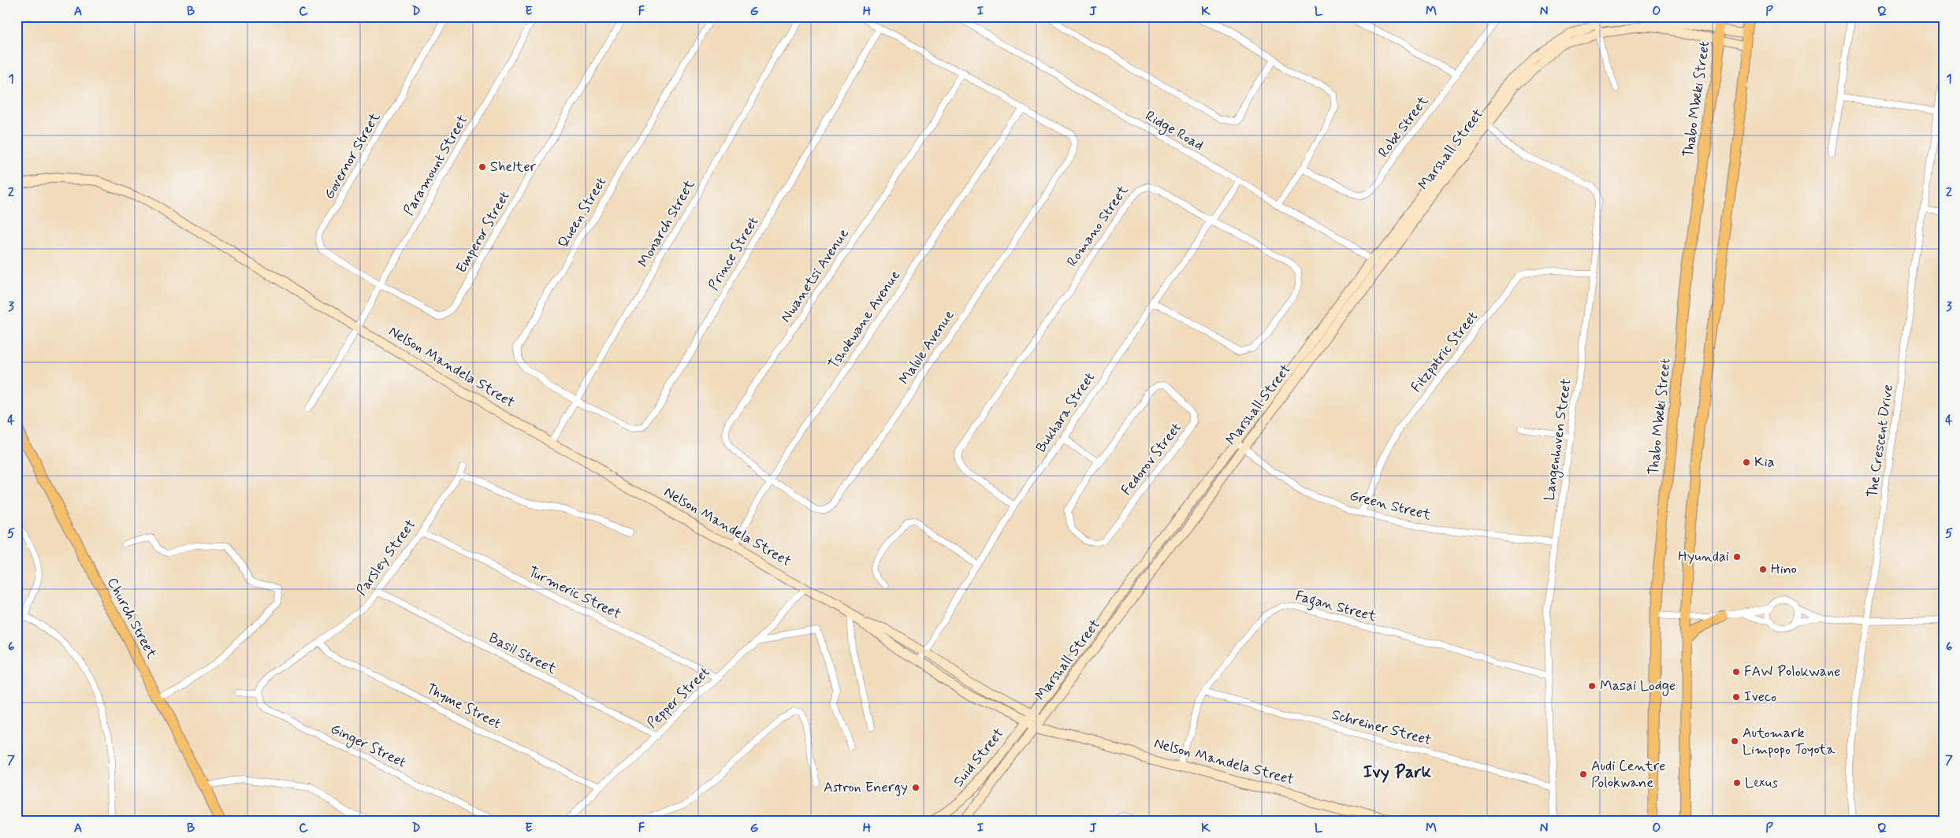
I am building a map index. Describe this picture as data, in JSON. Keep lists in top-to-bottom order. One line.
{"streets":{"main road":["Thabo Mbeki Street","Church Street"],"street":["Robe Street","Ridge Road","Marshall Street","Governor Street","Paramount Street","Queen Street","Monarch Street","Romano Street","Emperor Street","Prince Street","Nwanetsi Avenue","Tshokwane Avenue","Malule Avenue","Fitzpatric Street","Nelson Mandela Street","Bukhara Street","Langenhoven Street","The Crescent Drive","Fedorov Street","Green Street","Parsley Street","Turmeric Street","Fagan Street","Basil Street","Pepper Street","Thyme Street","Schreiner Street","Ginger Street","Suid Street"]},"crossings":[["Thabo Mbeki Street","Marshall Street"],["Ridge Road","Marshall Street"],["Ridge Road","Bukhara Street"],["Marshall Street","Nelson Mandela Street"],["Marshall Street","Langenhoven Street"],["Marshall Street","Green Street"],["Marshall Street","Suid Street"],["Governor Street","Paramount Street"],["Governor Street","Emperor Street"],["Paramount Street","Emperor Street"],["Paramount Street","Nelson Mandela Street"],["Queen Street","Monarch Street"],["Queen Street","Prince Street"],["Monarch Street","Prince Street"],["Monarch Street","Nelson Mandela Street"],["Romano Street","Bukhara Street"],["Nwanetsi Avenue","Tshokwane Avenue"],["Nwanetsi Avenue","Malule Avenue"],["Tshokwane Avenue","Malule Avenue"],["Tshokwane Avenue","Nelson Mandela Street"],["Fitzpatric Street","Langenhoven Street"],["Fitzpatric Street","Green Street"],["Nelson Mandela Street","Bukhara Street"],["Nelson Mandela Street","Fagan Street"],["Nelson Mandela Street","Pepper Street"],["Nelson Mandela Street","Suid Street"],["Langenhoven Street","Green Street"],["Langenhoven Street","Fagan Street"],["Langenhoven Street","Schreiner Street"],["Parsley Street","Turmeric Street"],["Parsley Street","Basil Street"],["Parsley Street","Thyme Street"],["Parsley Street","Ginger Street"],["Turmeric Street","Pepper Street"],["Fagan Street","Schreiner Street"],["Basil Street","Pepper Street"],["Pepper Street","Thyme Street"]],"districts":["Ivy Park"],"places":["Shelter","Kia","Hyundai","Hino","FAW Polokwane","Masai Lodge","Iveco","Automark Limpopo Toyota","Audi Centre Polokwane","Lexus","Astron Energy"],"grid":{"columns":["A","B","C","D","E","F","G","H","I","J","K","L","M","N","O","P","Q"],"rows":["1","2","3","4","5","6","7"]}}
